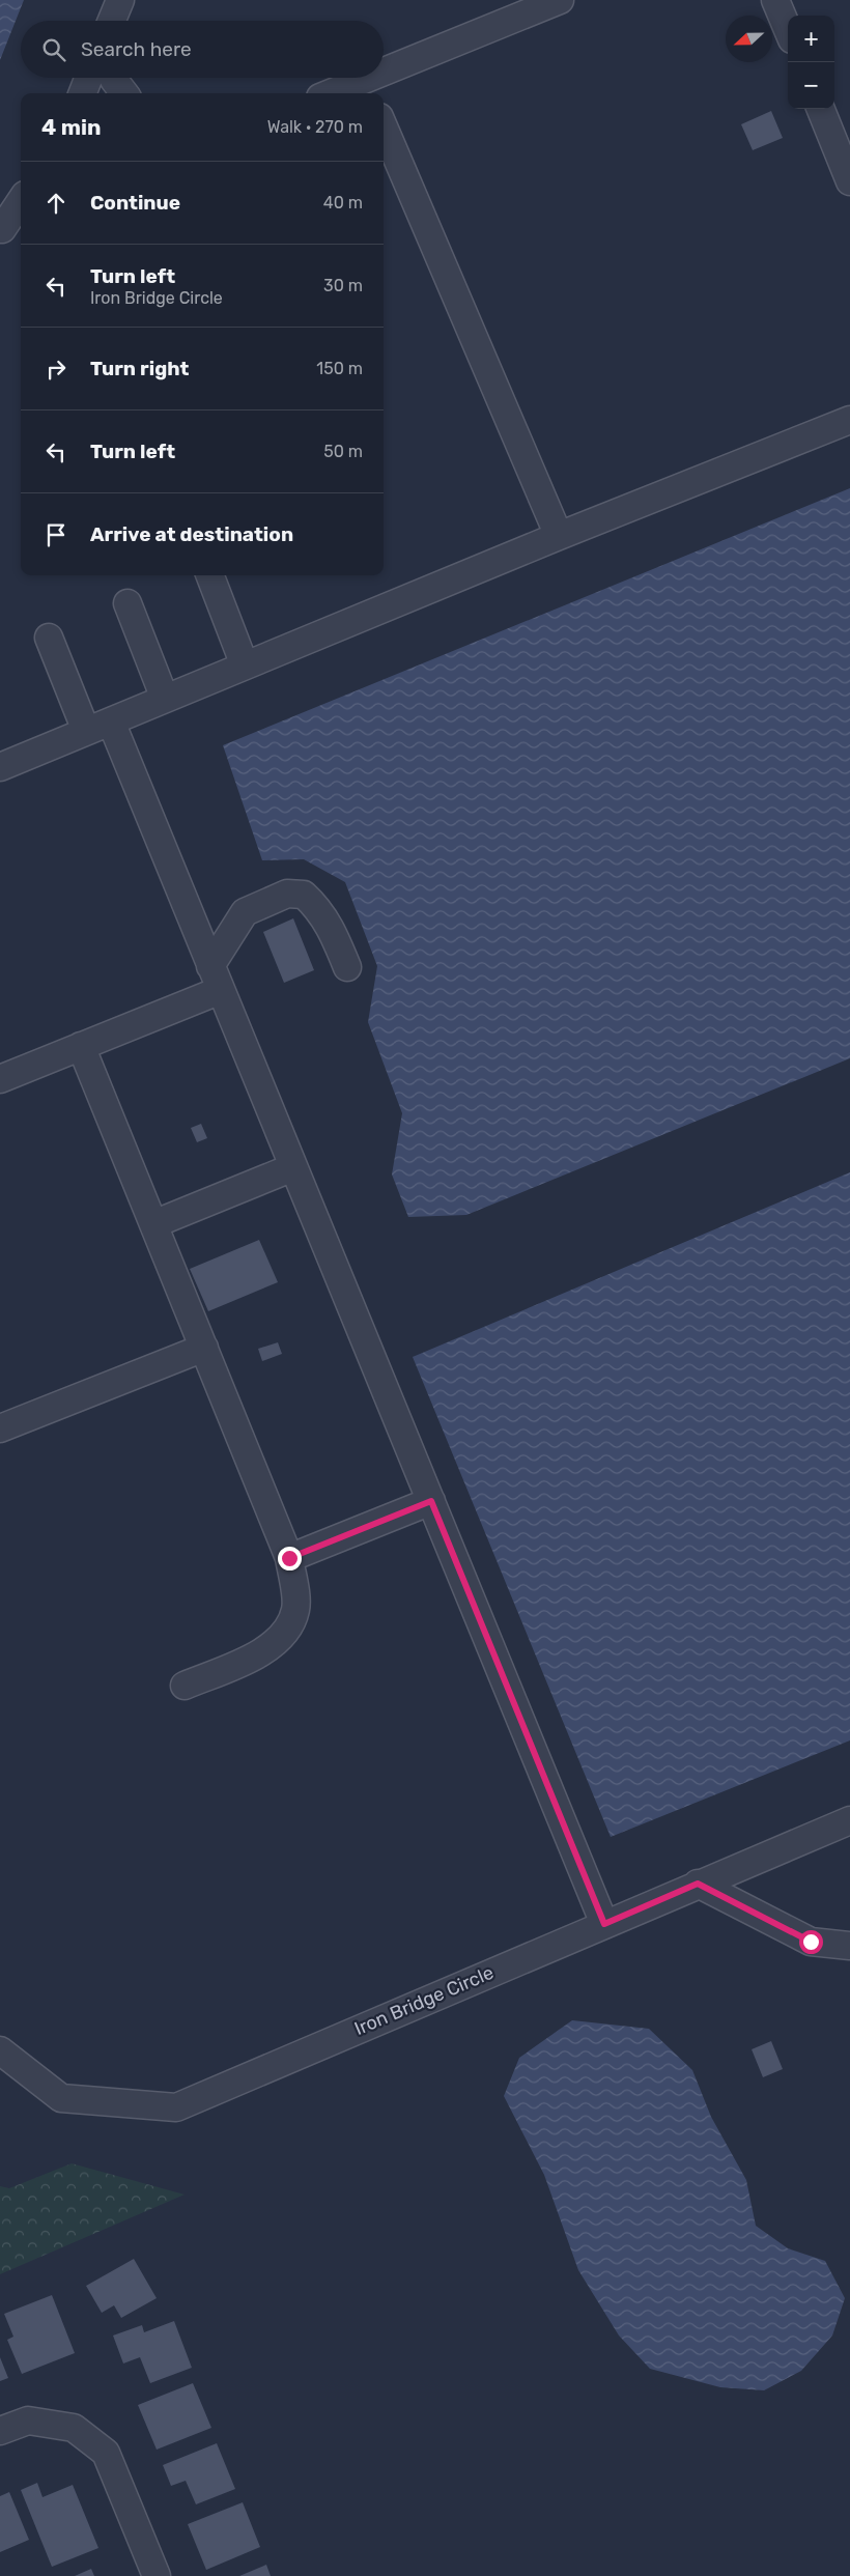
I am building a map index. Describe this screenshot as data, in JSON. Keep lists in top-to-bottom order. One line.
{"streets":{"street":["Iron Bridge Circle"]},"north":"left","page":{"map_buttons":["+","−"],"search":"Search here","heading":["4 min","Walk · 270 m"],"list":[["Continue","40 m"],["Turn left","Iron Bridge Circle","30 m"],["Turn right","150 m"],["Turn left","50 m"],"Arrive at destination"]}}
